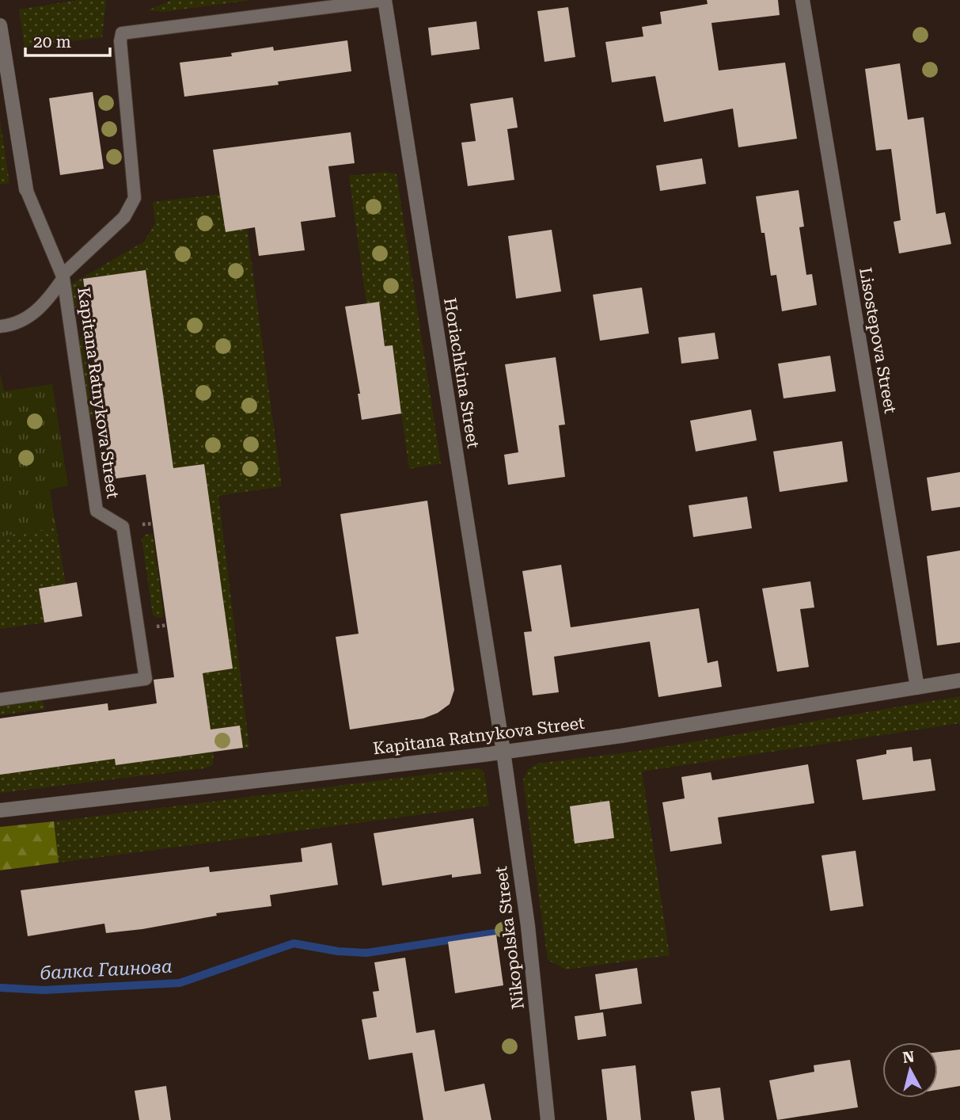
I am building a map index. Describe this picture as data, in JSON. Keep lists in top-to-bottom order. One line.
{"streets":{"street":["Lisostepova Street","Horiachkina Street","Kapitana Ratnykova Street","Nikopolska Street"]},"crossings":[["Lisostepova Street","Kapitana Ratnykova Street"],["Horiachkina Street","Kapitana Ratnykova Street"],["Horiachkina Street","Nikopolska Street"],["Kapitana Ratnykova Street","Nikopolska Street"]],"water":["балка Гаинова"],"scale_bar":"20 m","north":"top"}
